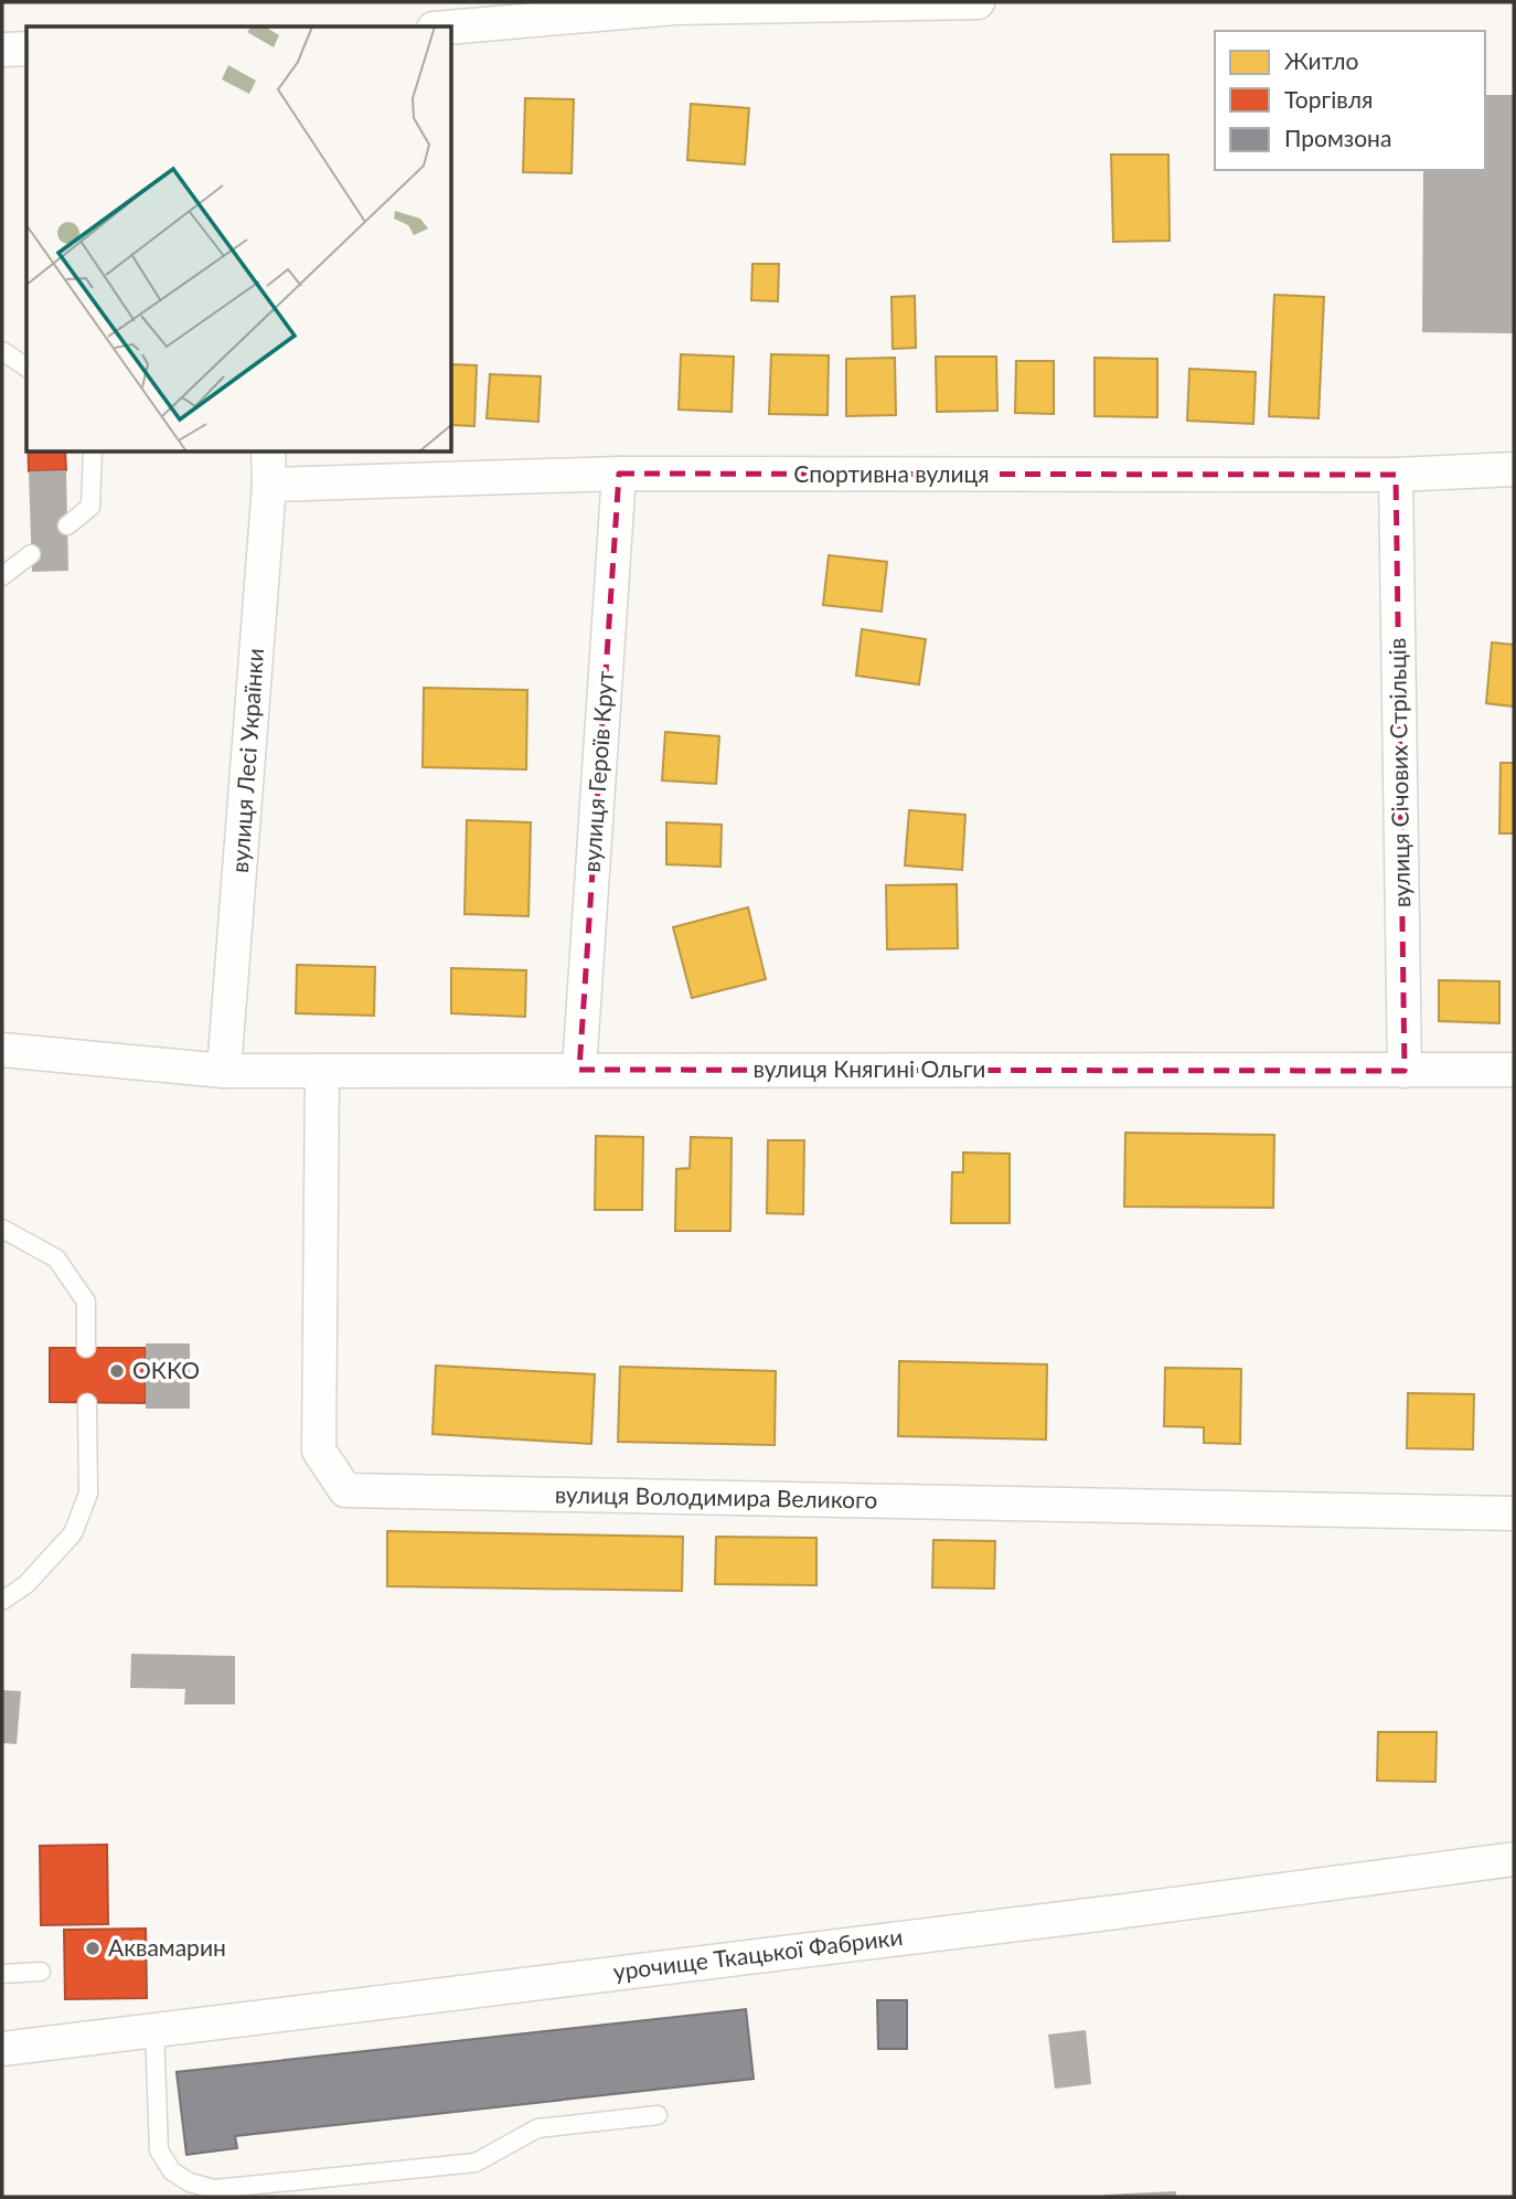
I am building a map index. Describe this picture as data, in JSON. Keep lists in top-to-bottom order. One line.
{"streets":{"street":["Спортивна вулиця","вулиця Лесі Українки","вулиця Героїв Крут","вулиця Січових Стрільців","вулиця Княгині Ольги","вулиця Володимира Великого","урочище Ткацької Фабрики"]},"crossings":[["Спортивна вулиця","вулиця Лесі Українки"],["Спортивна вулиця","вулиця Героїв Крут"],["Спортивна вулиця","вулиця Січових Стрільців"],["вулиця Лесі Українки","вулиця Княгині Ольги"],["вулиця Героїв Крут","вулиця Княгині Ольги"],["вулиця Січових Стрільців","вулиця Княгині Ольги"],["вулиця Княгині Ольги","вулиця Володимира Великого"]],"places":["ОККО","Аквамарин"],"legend":["Житло","Торгівля","Промзона"]}
